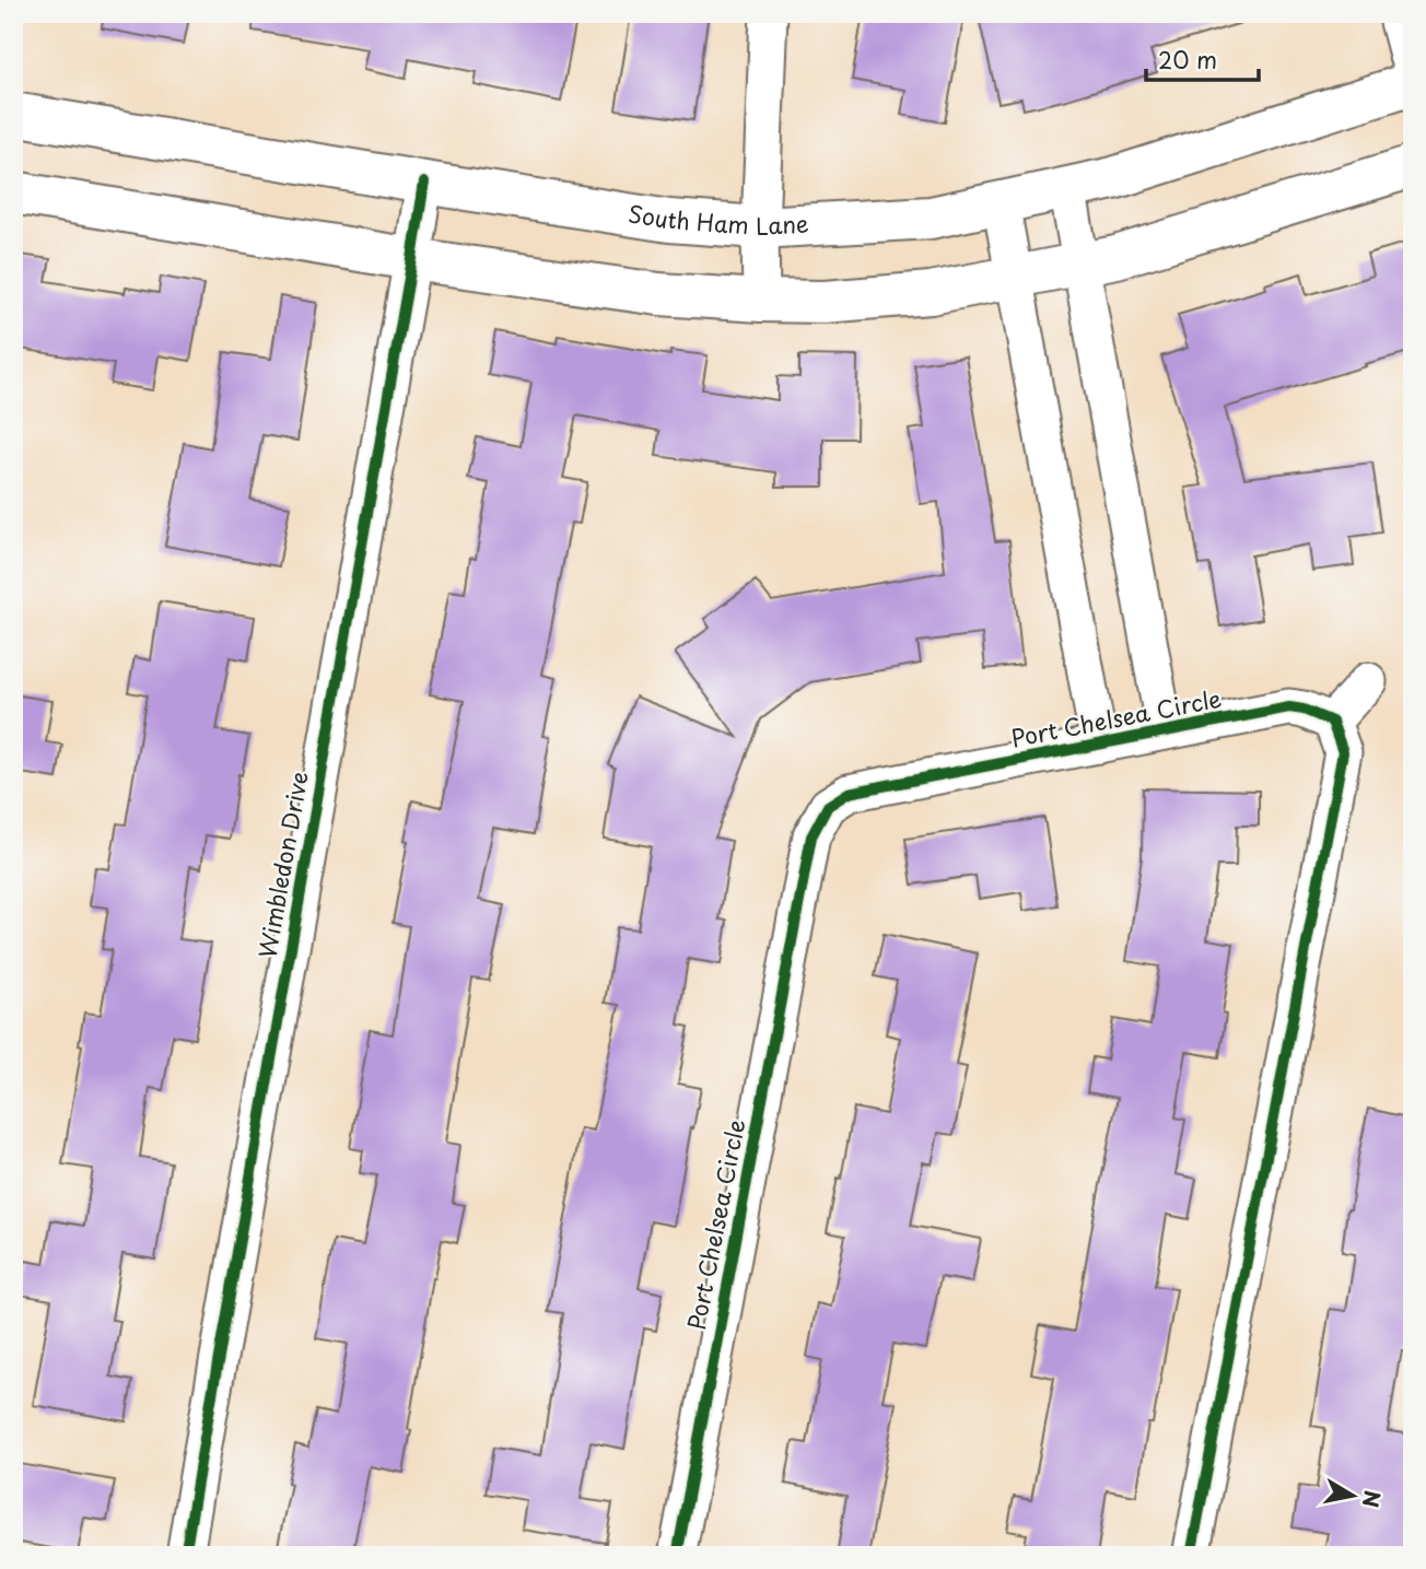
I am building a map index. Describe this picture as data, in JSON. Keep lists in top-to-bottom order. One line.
{"streets":{"main road":["South Ham Lane"],"street":["Port Chelsea Circle","Wimbledon Drive"]},"crossings":[["South Ham Lane","Port Chelsea Circle"],["South Ham Lane","Wimbledon Drive"]],"scale_bar":"20 m","north":"right"}
